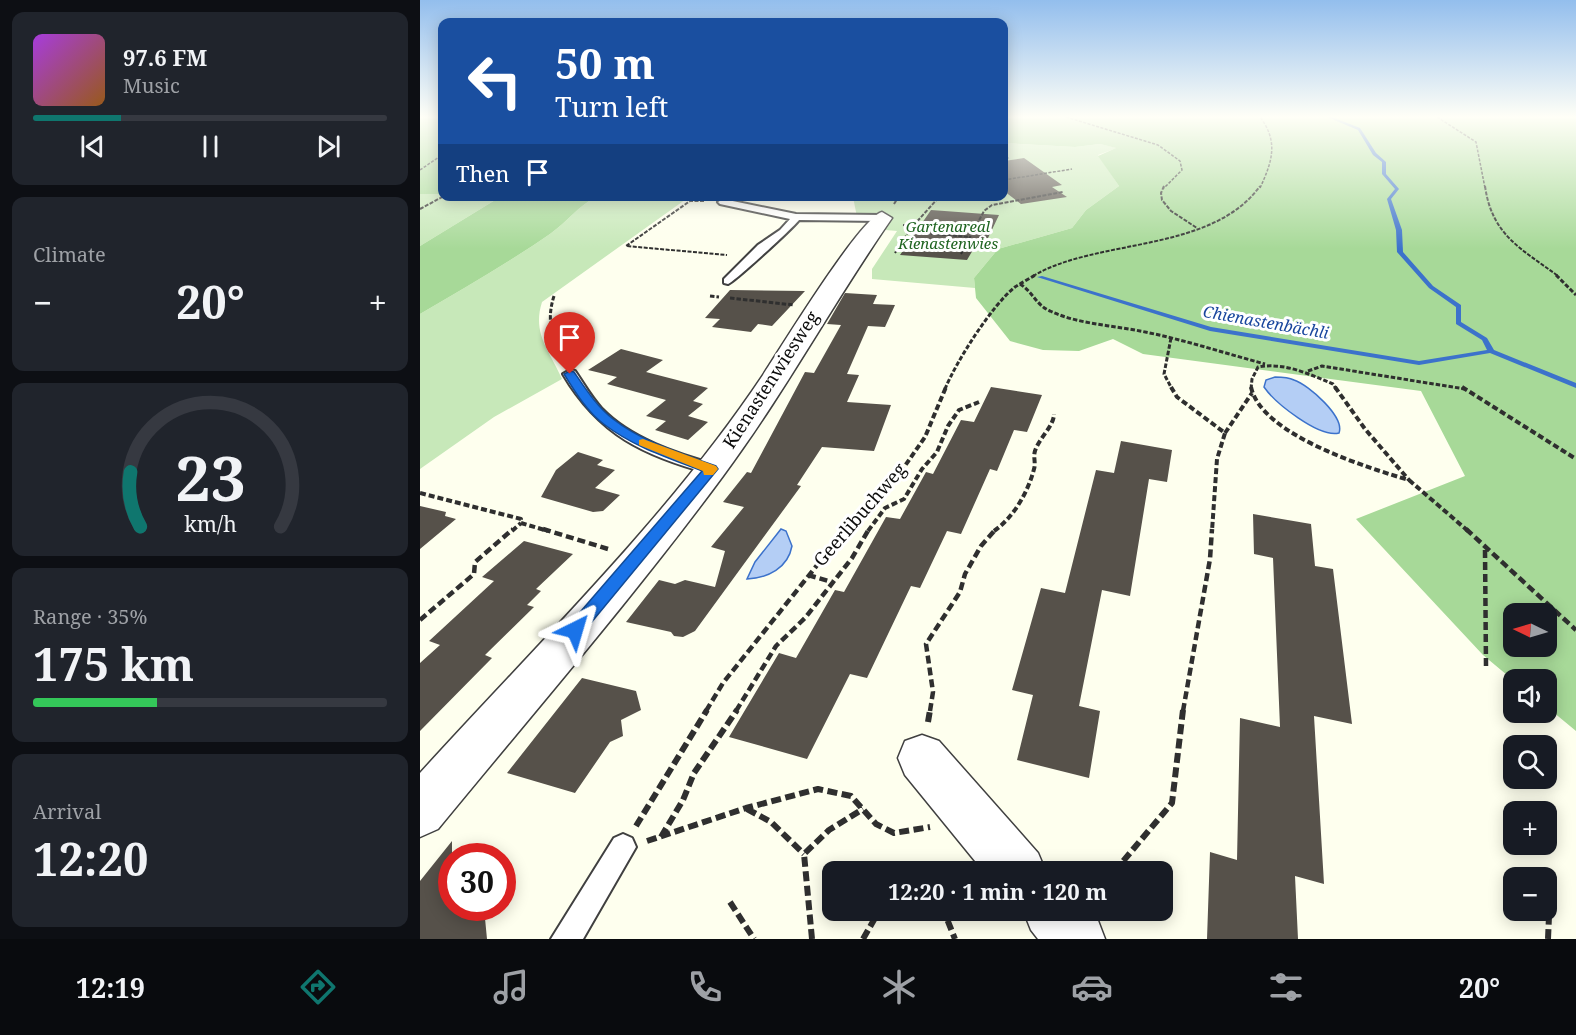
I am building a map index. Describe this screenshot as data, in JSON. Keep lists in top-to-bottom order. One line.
{"streets":{"street":["Kienastenwiesweg"],"path":["Geerlibuchweg"]},"water":["Chienastenbächli"],"parks":["Gartenareal Kienastenwies"],"north":"left","page":{"turn":["50 m","Turn left"],"song":["97.6 FM","Music"],"then":"Then","tile":["Climate",["Range · 35%","175 km"],["Arrival","12:20"]],"heat":["−","20°","+"],"map_buttons":["+","−"],"limit":"30","trip":"12:20 · 1 min · 120 m","tabs":["12:19","20°"],"gauge":["23","km/h"]}}
